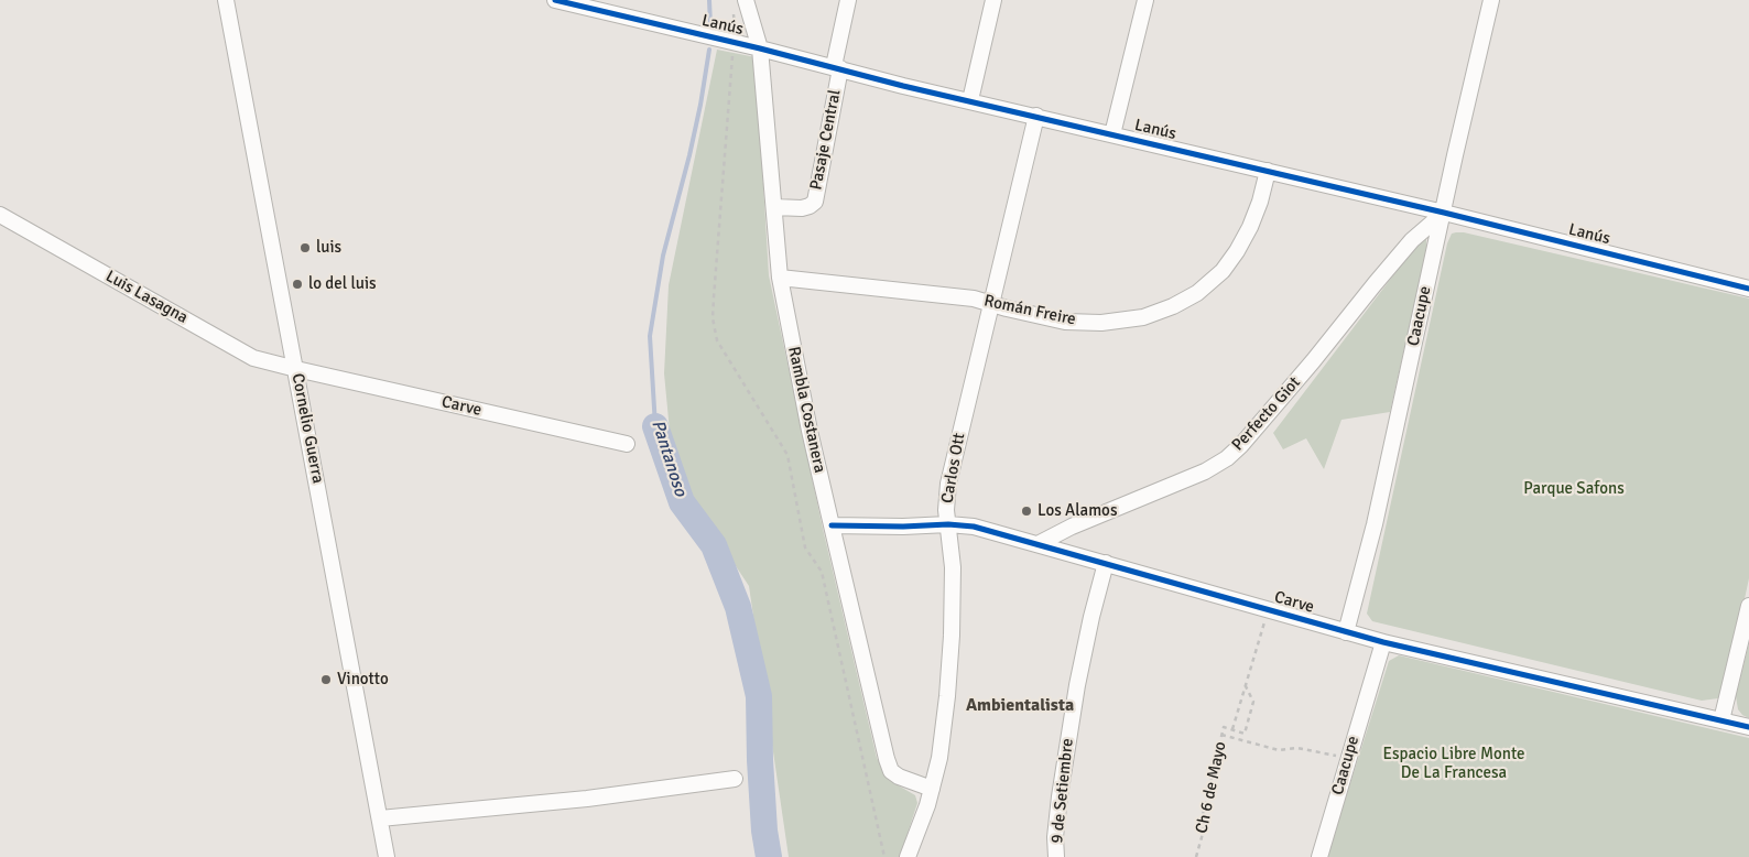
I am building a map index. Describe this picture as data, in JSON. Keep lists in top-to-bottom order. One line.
{"streets":{"street":["Lanús","Pasaje Central","Luis Lasagna","Román Freire","Caacupe","Carve","Rambla Costanera","Perfecto Giot","Cornelio Guerra","Carlos Ott","9 de Setiembre"],"path":["Ch 6 de Mayo"]},"crossings":[["Lanús","Pasaje Central"],["Lanús","Román Freire"],["Lanús","Caacupe"],["Lanús","Rambla Costanera"],["Lanús","Perfecto Giot"],["Lanús","Carlos Ott"],["Pasaje Central","Rambla Costanera"],["Luis Lasagna","Carve"],["Luis Lasagna","Cornelio Guerra"],["Román Freire","Rambla Costanera"],["Román Freire","Carlos Ott"],["Caacupe","Carve"],["Caacupe","Perfecto Giot"],["Carve","Rambla Costanera"],["Carve","Perfecto Giot"],["Carve","Cornelio Guerra"],["Carve","Carlos Ott"],["Carve","Ch 6 de Mayo"],["Carve","9 de Setiembre"],["Rambla Costanera","Carlos Ott"]],"districts":["Ambientalista"],"water":["Pantanoso"],"parks":["Parque Safons","Espacio Libre Monte De La Francesa"],"places":["luis","lo del luis","Los Alamos","Vinotto"]}
